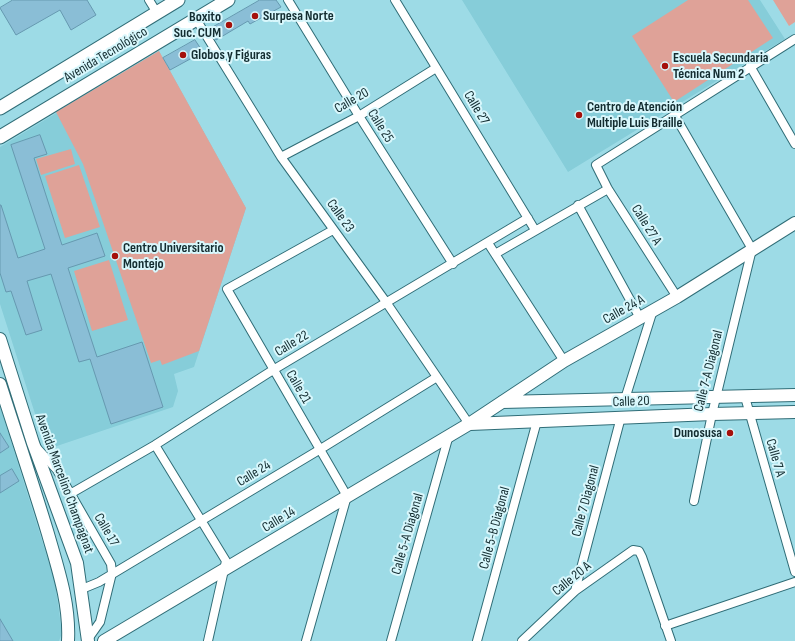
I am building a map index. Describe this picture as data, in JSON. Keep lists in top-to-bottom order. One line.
{"streets":{"main road":["Avenida Tecnológico"],"street":["Calle 20","Calle 27","Calle 25","Calle 23","Calle 27 A","Calle 24 A","Calle 22","Calle 7-A Diagonal","Calle 21","Calle 7 A","Calle 24","Avenida Marcelino Champagnat","Calle 7 Diagonal","Calle 14","Calle 5-B Diagonal","Calle 17","Calle 5-A Diagonal","Calle 20 A"]},"crossings":[["Avenida Tecnológico","Calle 23"],["Calle 20","Calle 27"],["Calle 20","Calle 25"],["Calle 20","Calle 23"],["Calle 20","Calle 24 A"],["Calle 20","Calle 7-A Diagonal"],["Calle 20","Calle 7 A"],["Calle 20","Calle 7 Diagonal"],["Calle 20","Calle 14"],["Calle 20","Calle 5-B Diagonal"],["Calle 27","Calle 22"],["Calle 25","Calle 22"],["Calle 23","Calle 24 A"],["Calle 23","Calle 22"],["Calle 23","Calle 21"],["Calle 23","Calle 24"],["Calle 23","Calle 14"],["Calle 27 A","Calle 24 A"],["Calle 24 A","Calle 7-A Diagonal"],["Calle 24 A","Calle 14"],["Calle 22","Calle 21"],["Calle 22","Calle 17"],["Calle 21","Calle 24"],["Calle 21","Calle 14"],["Calle 24","Avenida Marcelino Champagnat"],["Calle 24","Calle 17"],["Avenida Marcelino Champagnat","Calle 17"],["Calle 7 Diagonal","Calle 20 A"],["Calle 14","Calle 5-A Diagonal"]],"places":["Surpesa Norte","Boxito Suc. CUM","Globos y Figuras","Escuela Secundaria Técnica Num 2","Centro de Atención Multiple Luis Braille","Centro Universitario Montejo","Dunosusa"]}
